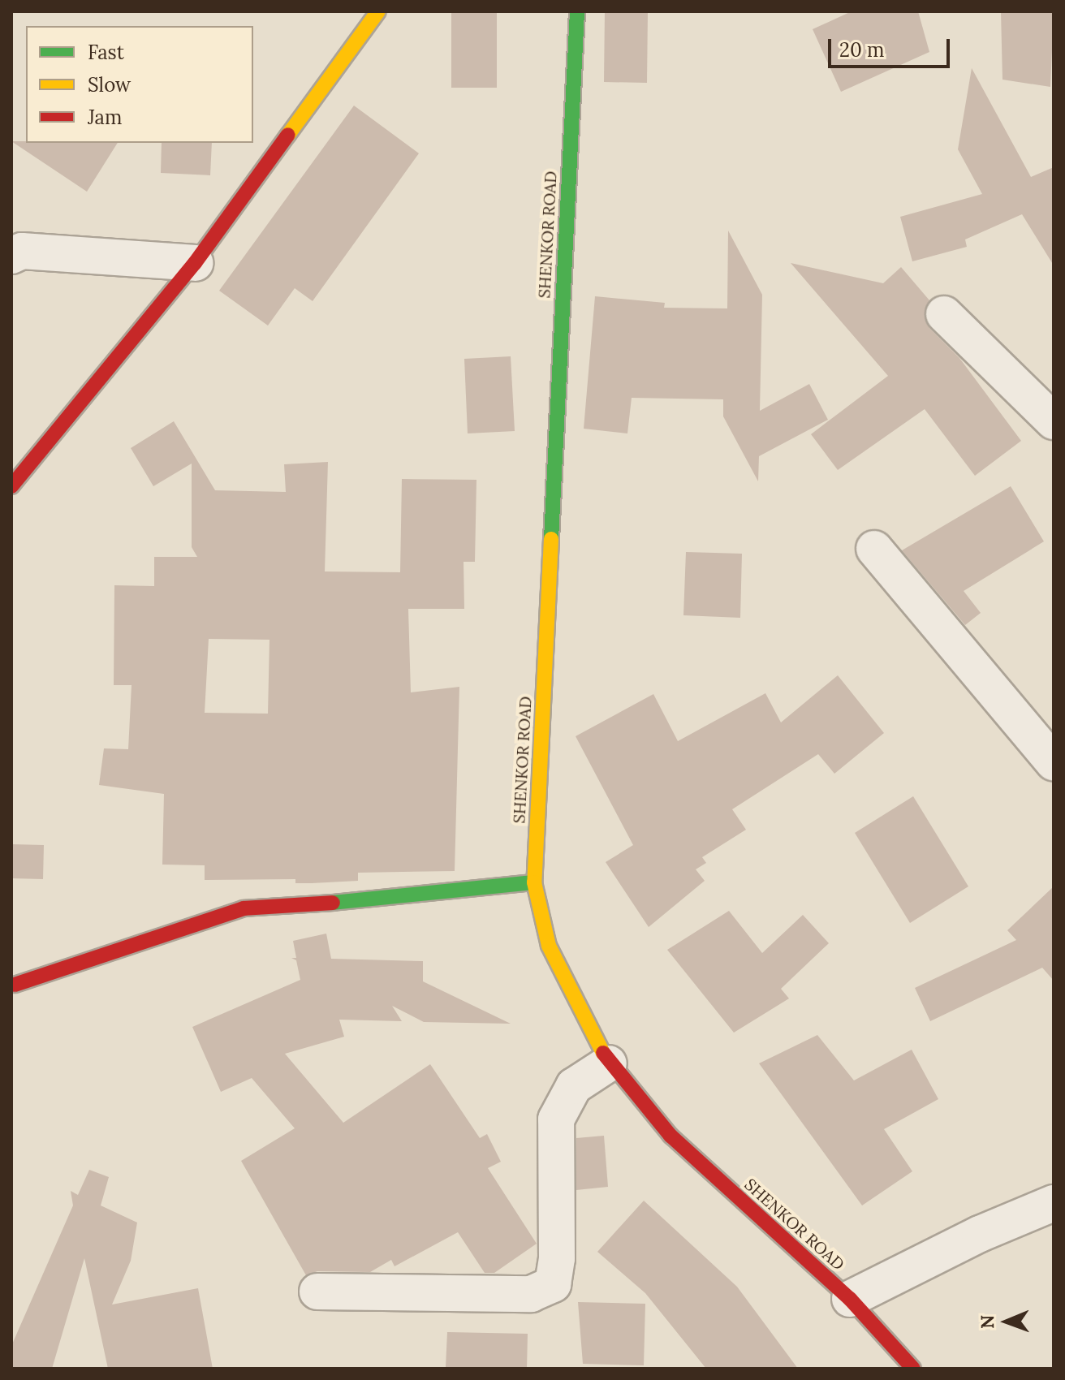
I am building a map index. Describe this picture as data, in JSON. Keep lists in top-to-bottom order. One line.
{"streets":{"main road":["SHENKOR ROAD"]},"legend":["Fast","Slow","Jam"],"scale_bar":"20 m","north":"left"}
